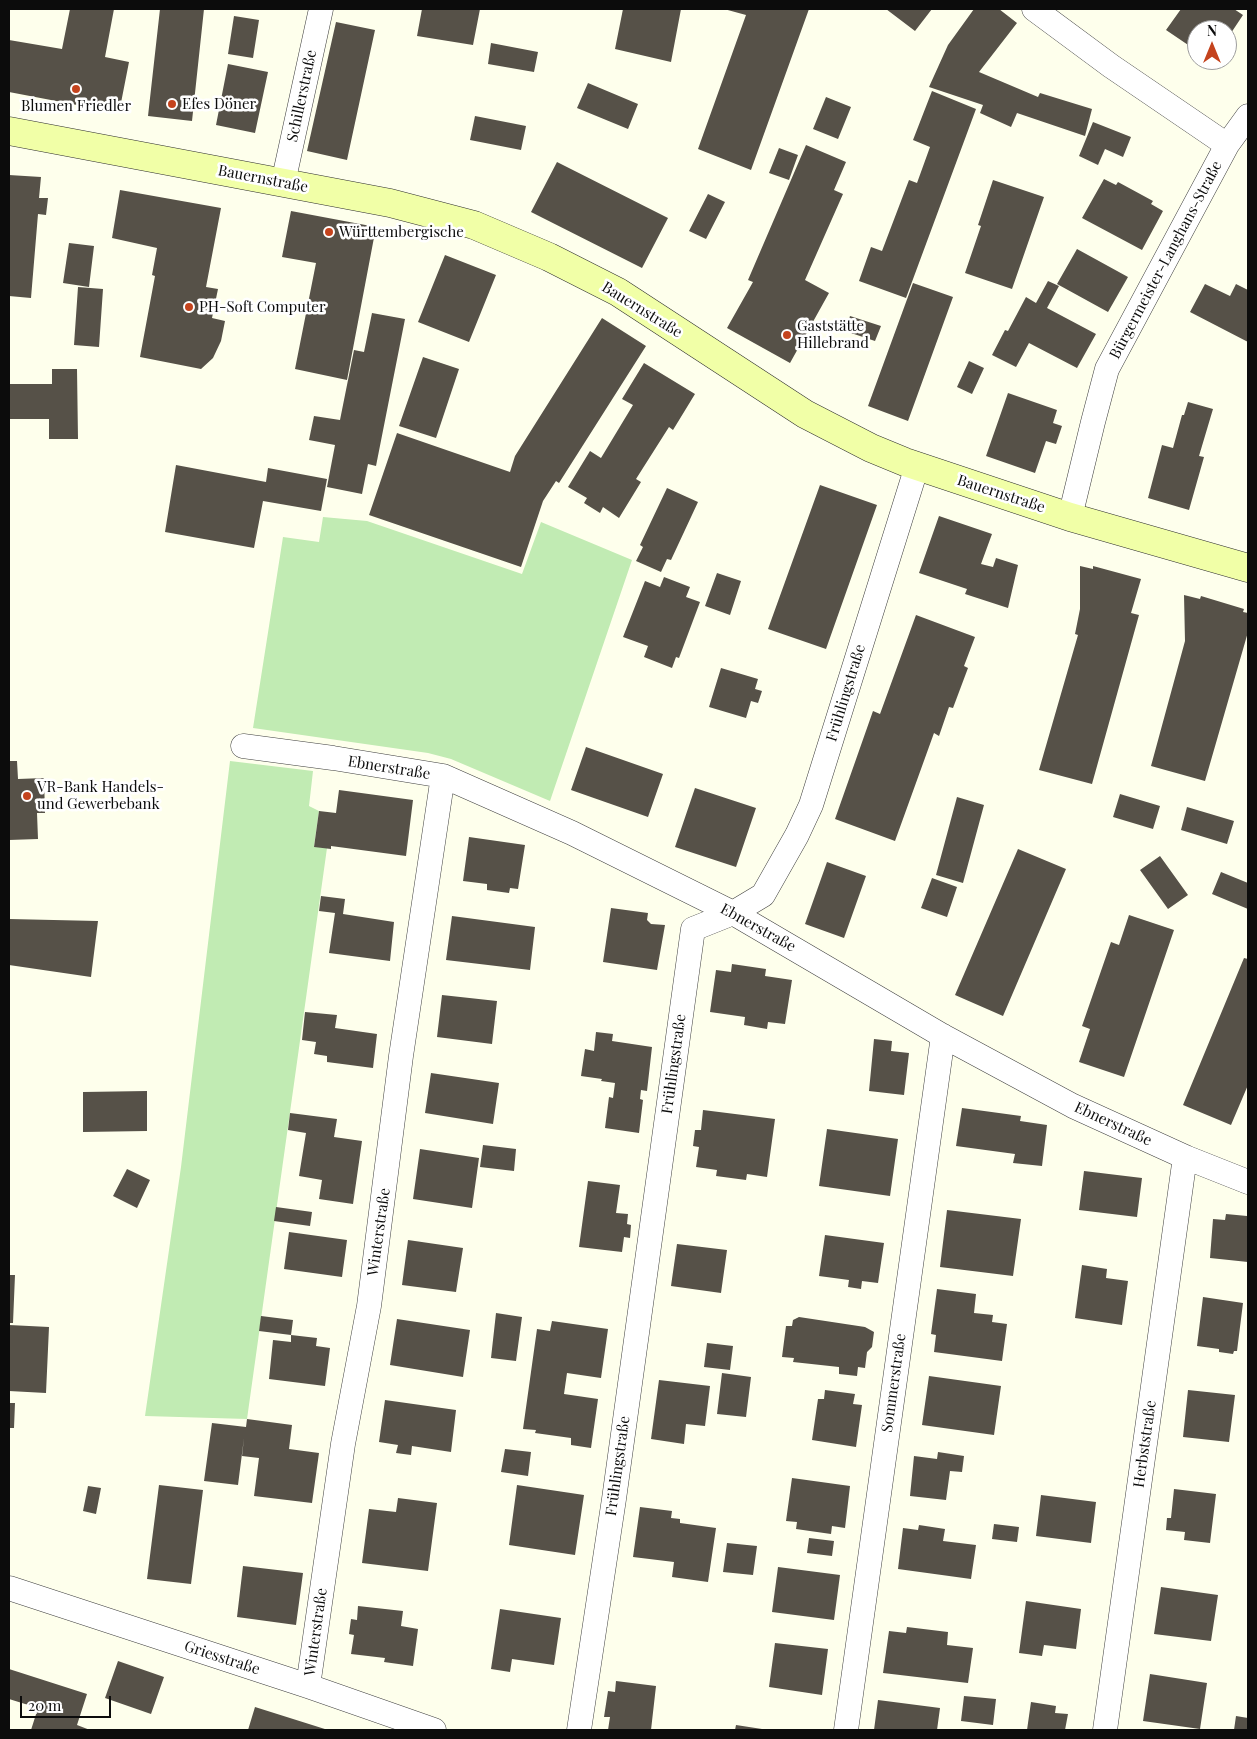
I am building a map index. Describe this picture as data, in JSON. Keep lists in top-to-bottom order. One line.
{"streets":{"main road":["Bauernstraße"],"street":["Schillerstraße","Bürgermeister-Langhans-Straße","Frühlingstraße","Ebnerstraße","Winterstraße","Sommerstraße","Herbststraße","Griesstraße"]},"crossings":[["Schillerstraße","Bauernstraße"],["Bauernstraße","Bürgermeister-Langhans-Straße"],["Bauernstraße","Frühlingstraße"],["Frühlingstraße","Ebnerstraße"],["Ebnerstraße","Winterstraße"],["Ebnerstraße","Sommerstraße"],["Ebnerstraße","Herbststraße"],["Winterstraße","Griesstraße"]],"places":["Blumen Friedler","Efes Döner","Württembergische","PH-Soft Computer","Gaststätte Hillebrand","VR-Bank Handels- und Gewerbebank"],"scale_bar":"20 m","north":"top"}
